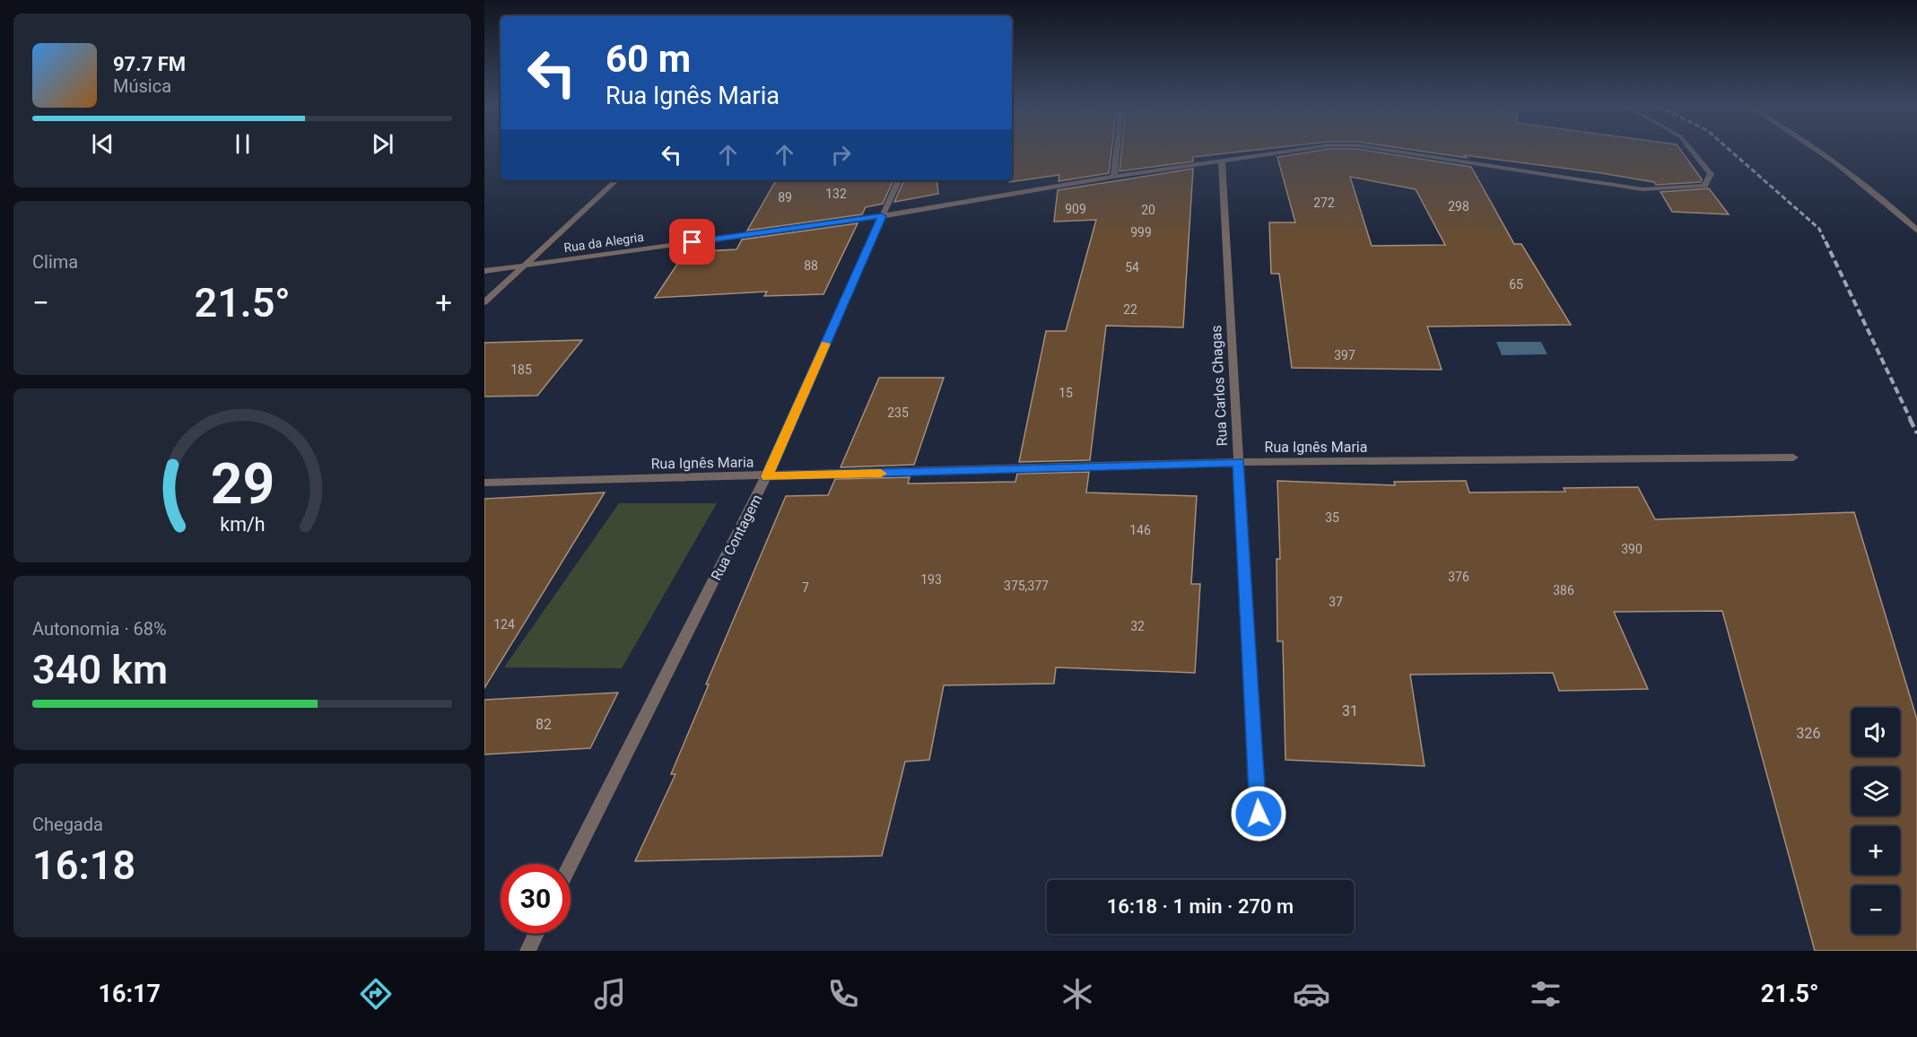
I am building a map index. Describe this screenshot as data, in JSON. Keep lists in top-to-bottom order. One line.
{"streets":{"street":["Rua da Alegria","Rua Carlos Chagas","Rua Ignês Maria","Rua Contagem"]},"crossings":[["Rua da Alegria","Rua Carlos Chagas"],["Rua da Alegria","Rua Contagem"],["Rua Carlos Chagas","Rua Ignês Maria"],["Rua Ignês Maria","Rua Contagem"]],"house_numbers":["132","89","272","298","909","20","999","88","54","65","22","397","185","15","235","35","146","390","376","193","375,377","7","386","37","124","32","31","82","326"],"page":{"turn":["60 m","Rua Ignês Maria"],"song":["97.7 FM","Música"],"tile":["Clima",["Autonomia · 68%","340 km"],["Chegada","16:18"]],"heat":["−","21.5°","+"],"map_buttons":["+","−"],"limit":"30","trip":"16:18 · 1 min · 270 m","tabs":["16:17","21.5°"],"gauge":["29","km/h"]}}
